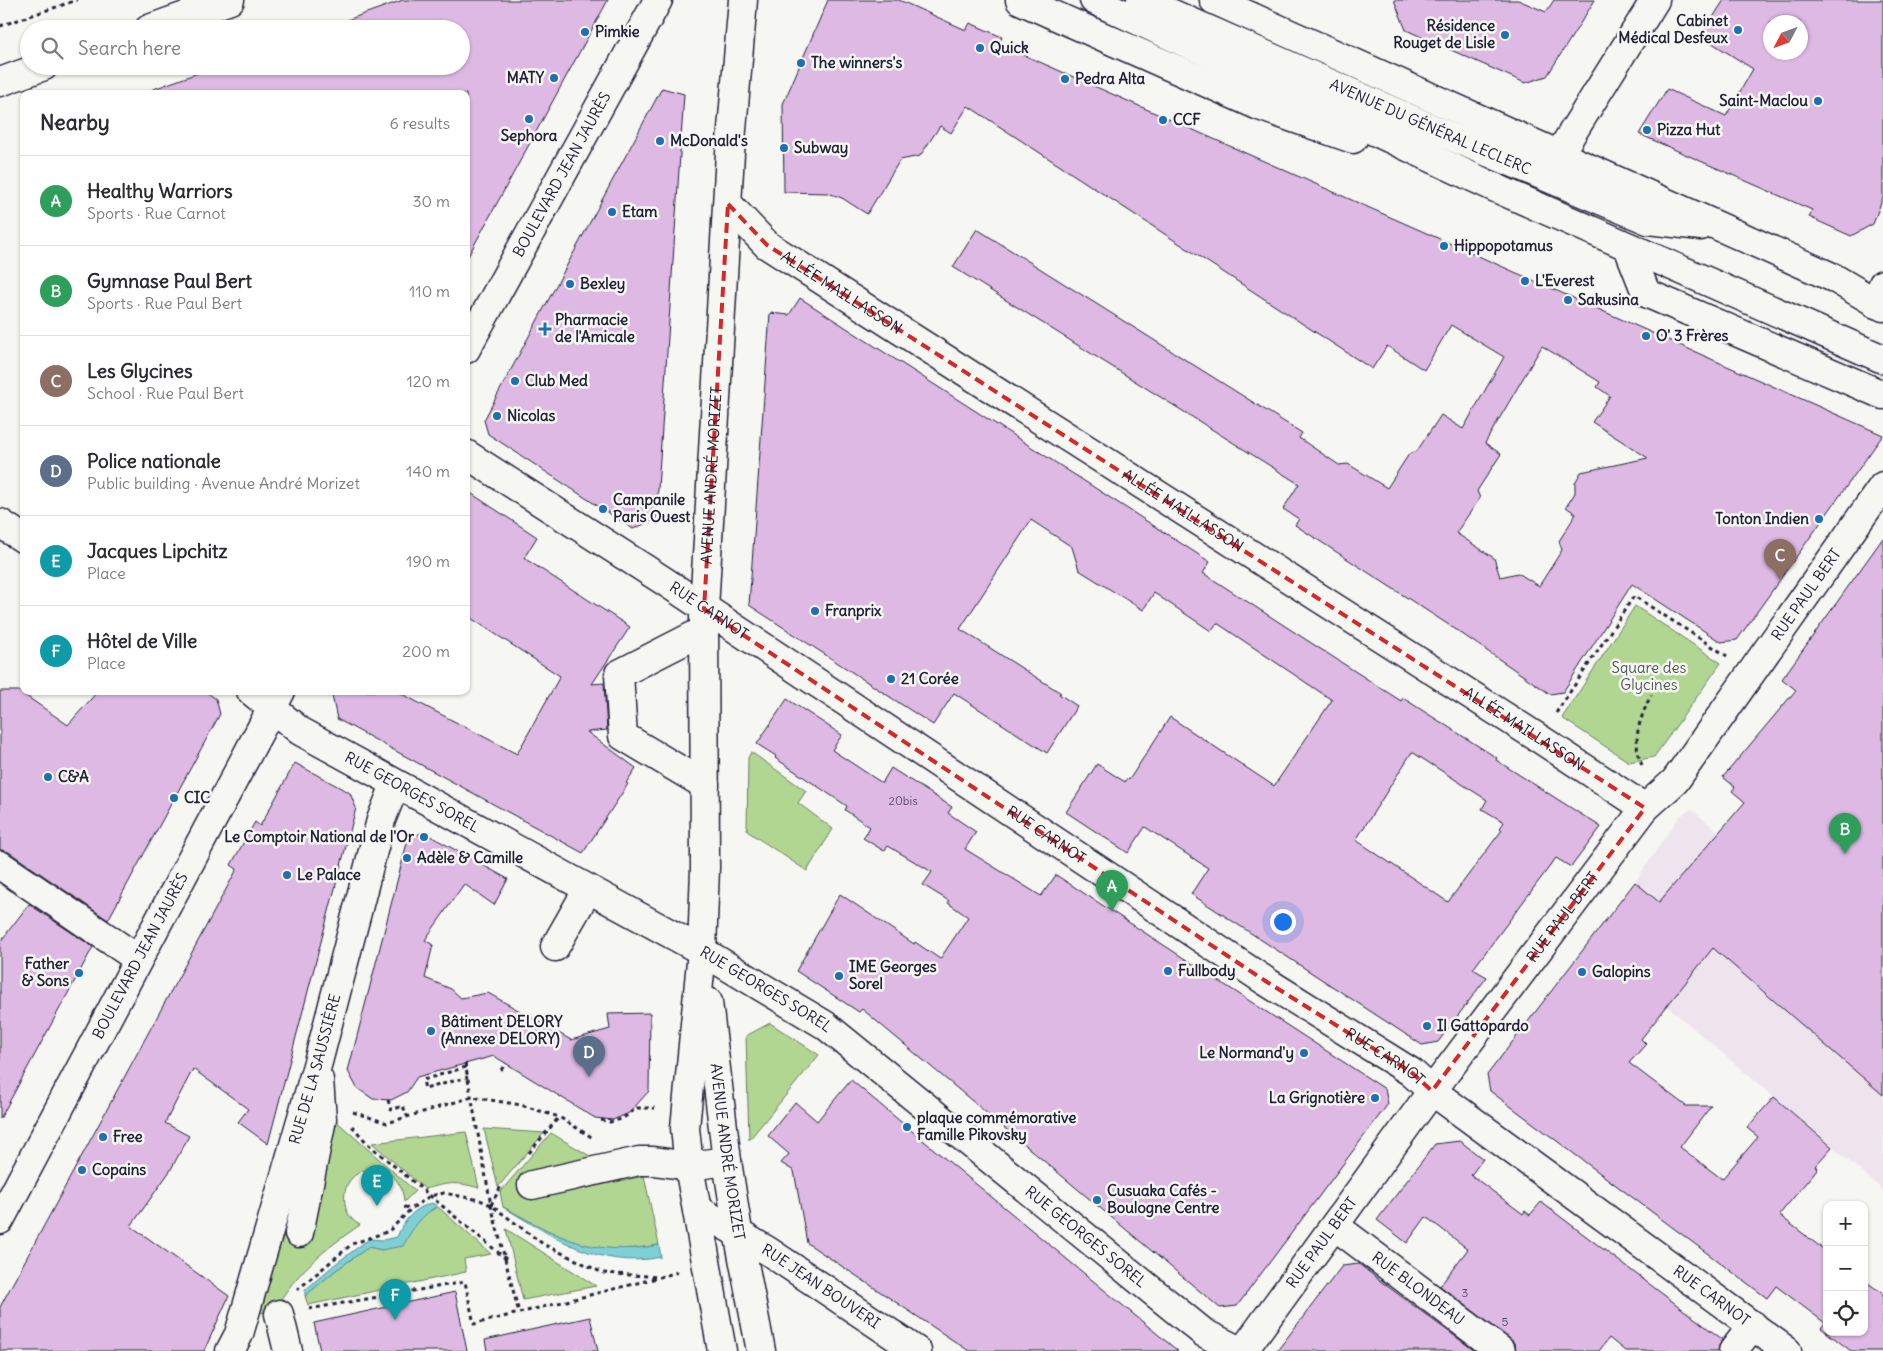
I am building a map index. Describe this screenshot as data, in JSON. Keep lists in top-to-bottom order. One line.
{"streets":{"street":["AVENUE DU GÉNÉRAL LECLERC","BOULEVARD JEAN JAURÈS","ALLÉE MAILLASSON","AVENUE ANDRÉ MORIZET","RUE PAUL BERT","RUE CARNOT","RUE GEORGES SOREL","RUE DE LA SAUSSIÈRE","RUE JEAN BOUVERI","RUE BLONDEAU"]},"crossings":[["BOULEVARD JEAN JAURÈS","RUE GEORGES SOREL"],["ALLÉE MAILLASSON","AVENUE ANDRÉ MORIZET"],["ALLÉE MAILLASSON","RUE PAUL BERT"],["AVENUE ANDRÉ MORIZET","RUE CARNOT"],["AVENUE ANDRÉ MORIZET","RUE GEORGES SOREL"],["AVENUE ANDRÉ MORIZET","RUE JEAN BOUVERI"],["RUE PAUL BERT","RUE CARNOT"],["RUE PAUL BERT","RUE GEORGES SOREL"],["RUE PAUL BERT","RUE BLONDEAU"],["RUE GEORGES SOREL","RUE DE LA SAUSSIÈRE"]],"parks":["Square des Glycines"],"places":{"other":["Cabinet Médical Desfeux","Pimkie","Résidence Rouget de Lisle","Quick","The winners's","MATY","Pedra Alta","Saint-Maclou","Sephora","CCF","Pizza Hut","McDonald's","Subway","Etam","Hippopotamus","L'Everest","Bexley","Sakusina","O' 3 Frères","Club Med","Nicolas","Campanile Paris Ouest","Tonton Indien","Franprix","21 Corée","C&A","CIC","Le Comptoir National de l'Or","Adèle & Camille","Le Palace","Fullbody","Galopins","Father & Sons","IME Georges Sorel","Il Gattopardo","Bâtiment DELORY (Annexe DELORY)","Le Normand'y","La Grignotière","plaque commémorative Famille Pikovsky","Free","Copains","Cusuaka Cafés - Boulogne Centre"],"health":["Pharmacie de l'Amicale"]},"house_numbers":["20bis","3","5"],"north":"bottom left","page":{"search":"Search here","heading":["Nearby","6 results"],"list":[{"mark":"A","name":"Healthy Warriors","note":"Sports · Rue Carnot","value":"30 m"},{"mark":"B","name":"Gymnase Paul Bert","note":"Sports · Rue Paul Bert","value":"110 m"},{"mark":"C","name":"Les Glycines","note":"School · Rue Paul Bert","value":"120 m"},{"mark":"D","name":"Police nationale","note":"Public building · Avenue André Morizet","value":"140 m"},{"mark":"E","name":"Jacques Lipchitz","note":"Place","value":"190 m"},{"mark":"F","name":"Hôtel de Ville","note":"Place","value":"200 m"}],"pins":["C","B","A","D","E","F"],"map_buttons":["+","−"]}}
